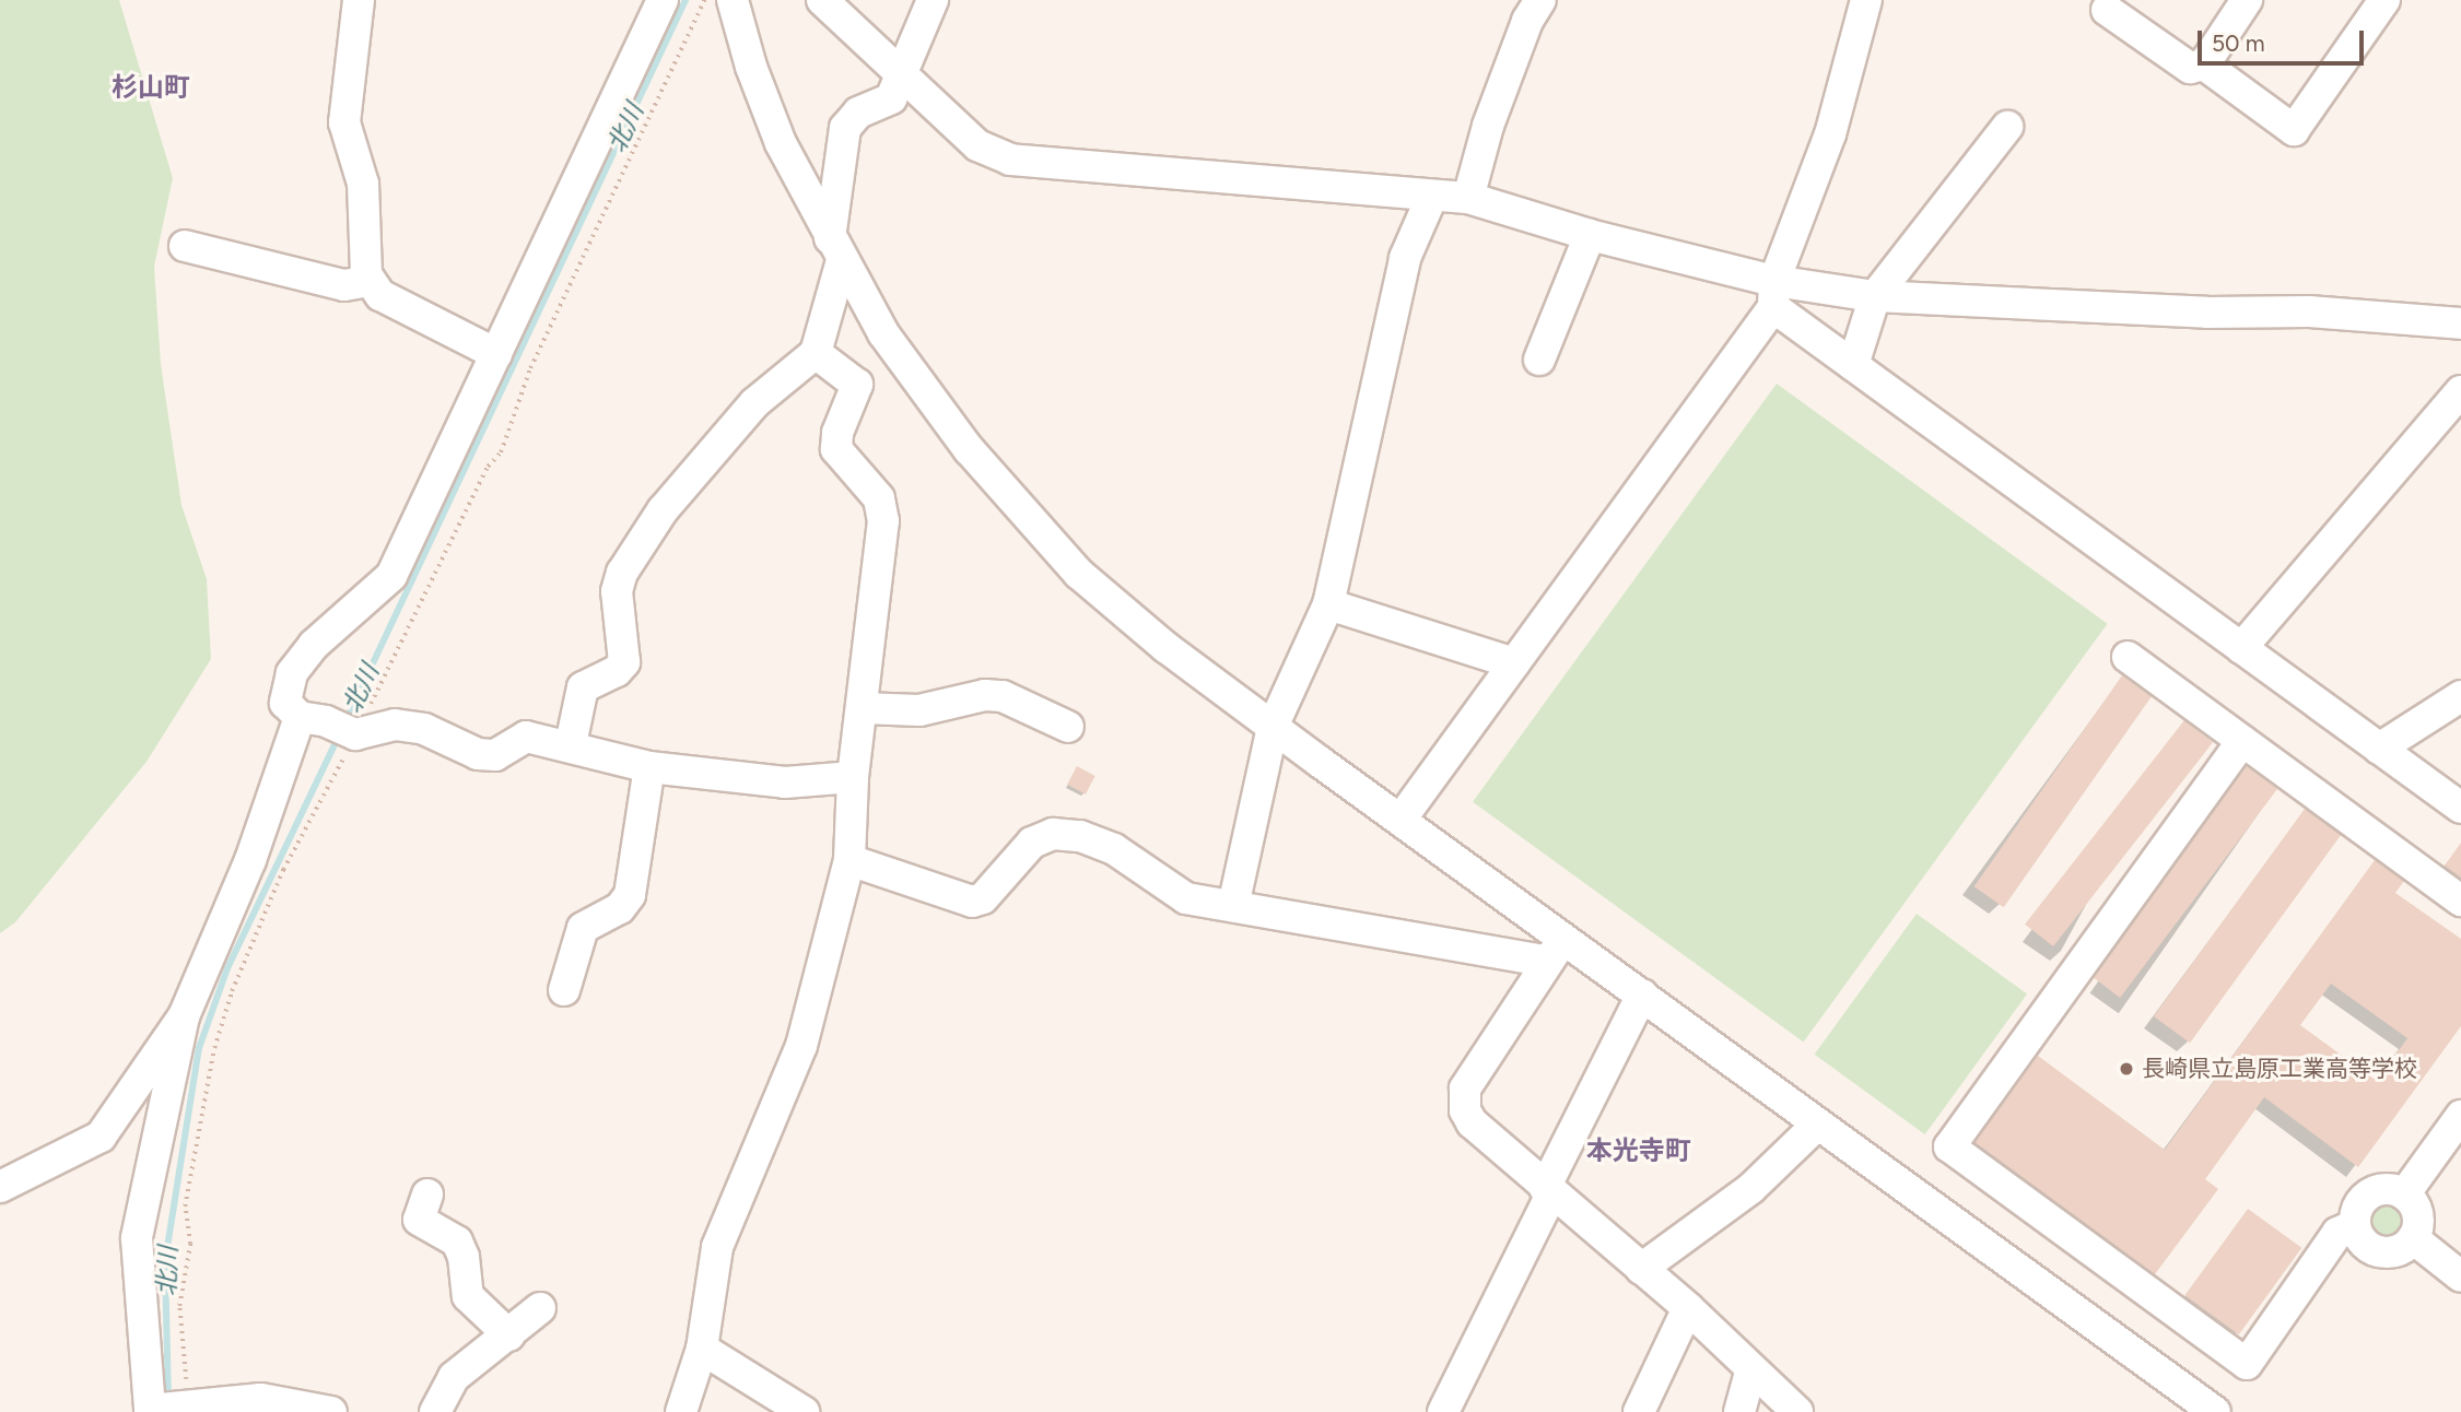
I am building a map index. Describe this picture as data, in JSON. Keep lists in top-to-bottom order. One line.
{"districts":["杉山町","本光寺町"],"water":["北川"],"places":["長崎県立島原工業高等学校"],"scale_bar":"50 m"}
